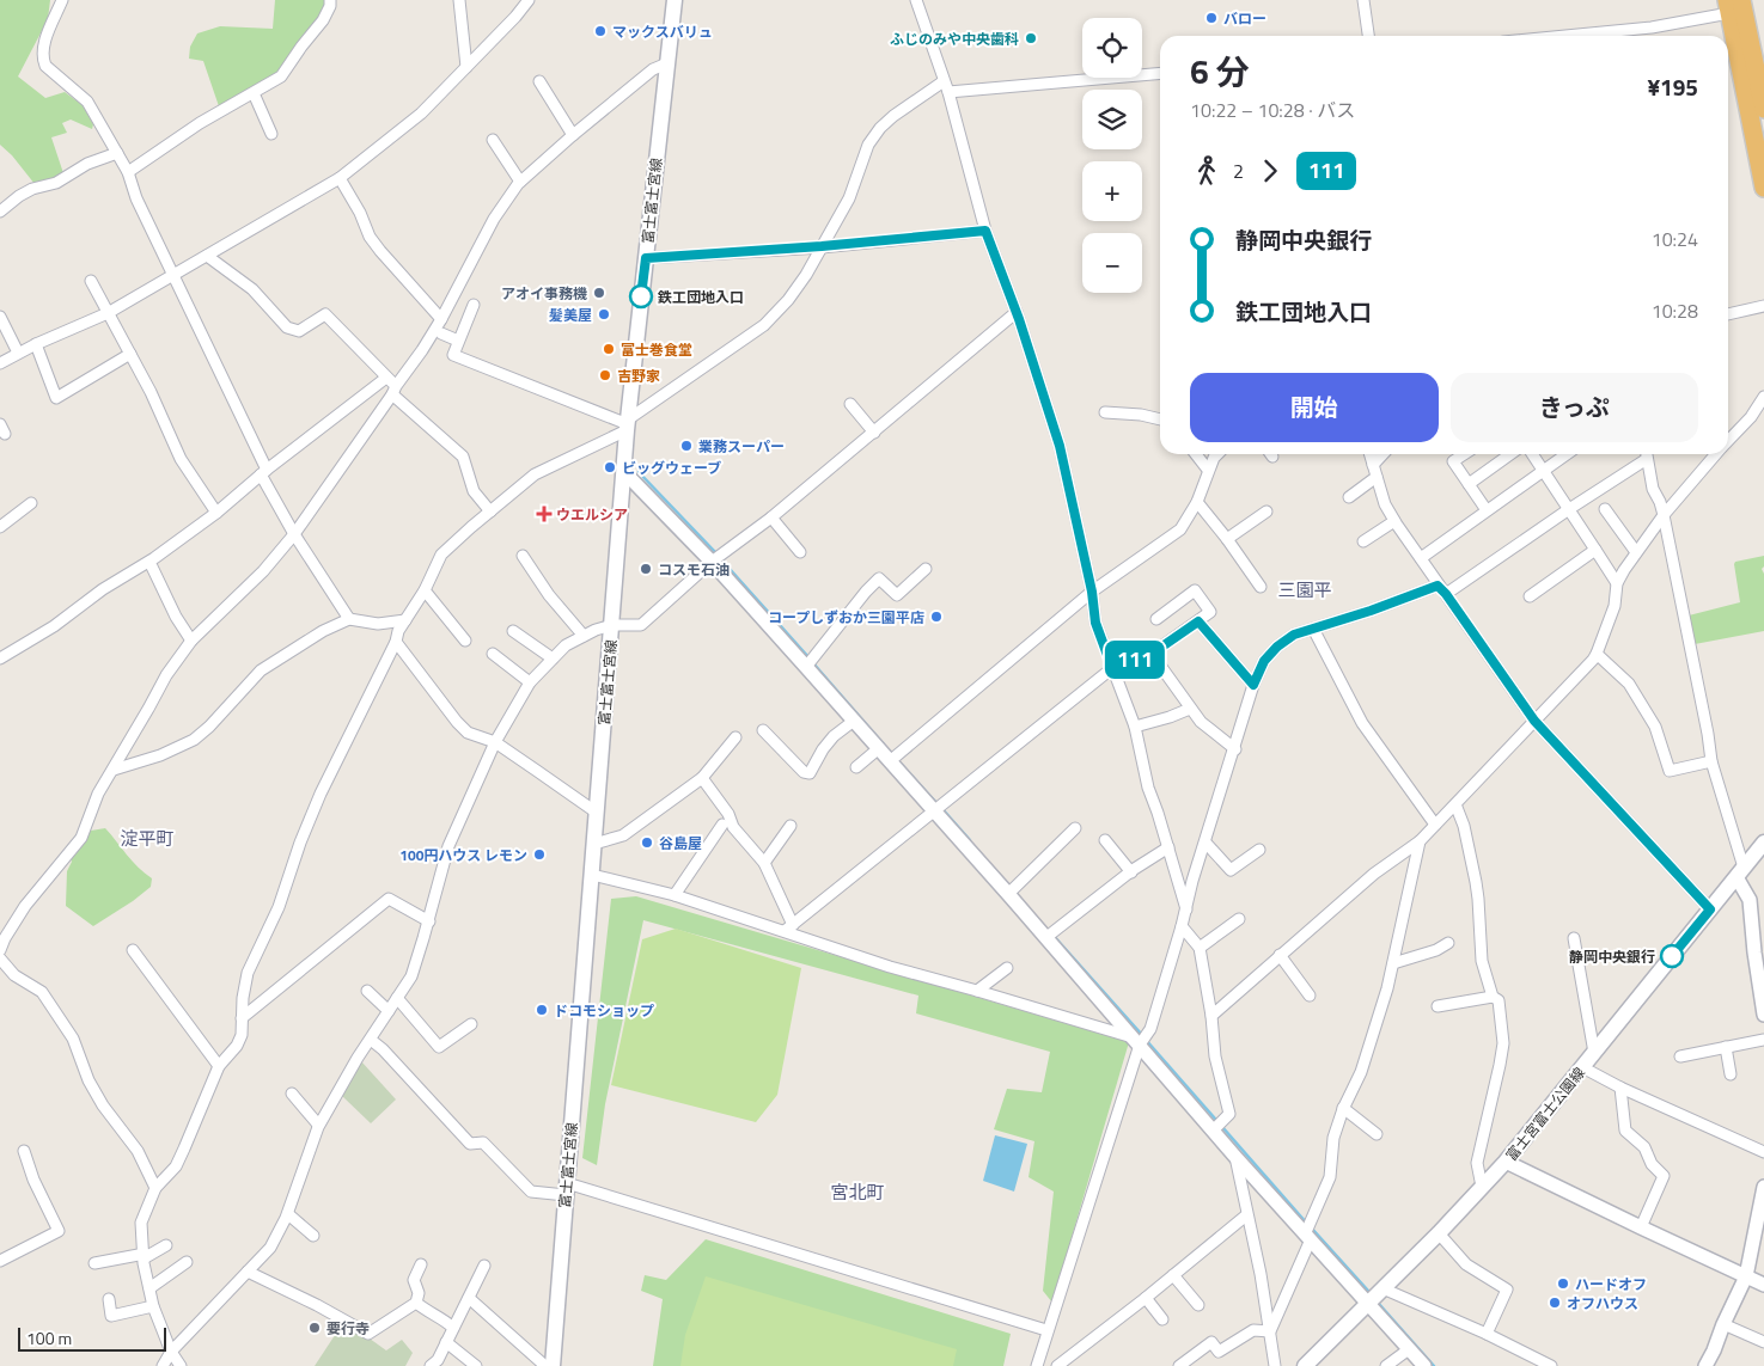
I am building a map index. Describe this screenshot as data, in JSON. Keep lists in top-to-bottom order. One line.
{"streets":{"main road":["富士富士宮線","富士宮富士公園線"]},"districts":["三園平","淀平町","宮北町"],"places":{"other":["バロー","マックスバリュ","ふじのみや中央歯科","アオイ事務機","鉄工団地入口","髪美屋","富士巻食堂","吉野家","業務スーパー","ビッグウェーブ","コスモ石油","コープしずおか三園平店","谷島屋","100円ハウス レモン","静岡中央銀行","ドコモショップ","ハードオフ","オフハウス","要行寺"],"health":["ウエルシア"]},"lines":["bus line 111"],"scale_bar":"100 m","page":{"on_map":"111","map_buttons":["+","−"],"heading":["6 分","10:22 – 10:28 · バス","¥195"],"legs":["2","111"],"list":[{"name":"静岡中央銀行","value":"10:24"},{"name":"鉄工団地入口","value":"10:28"}],"buttons":["開始","きっぷ"],"scale":"100 m"}}
